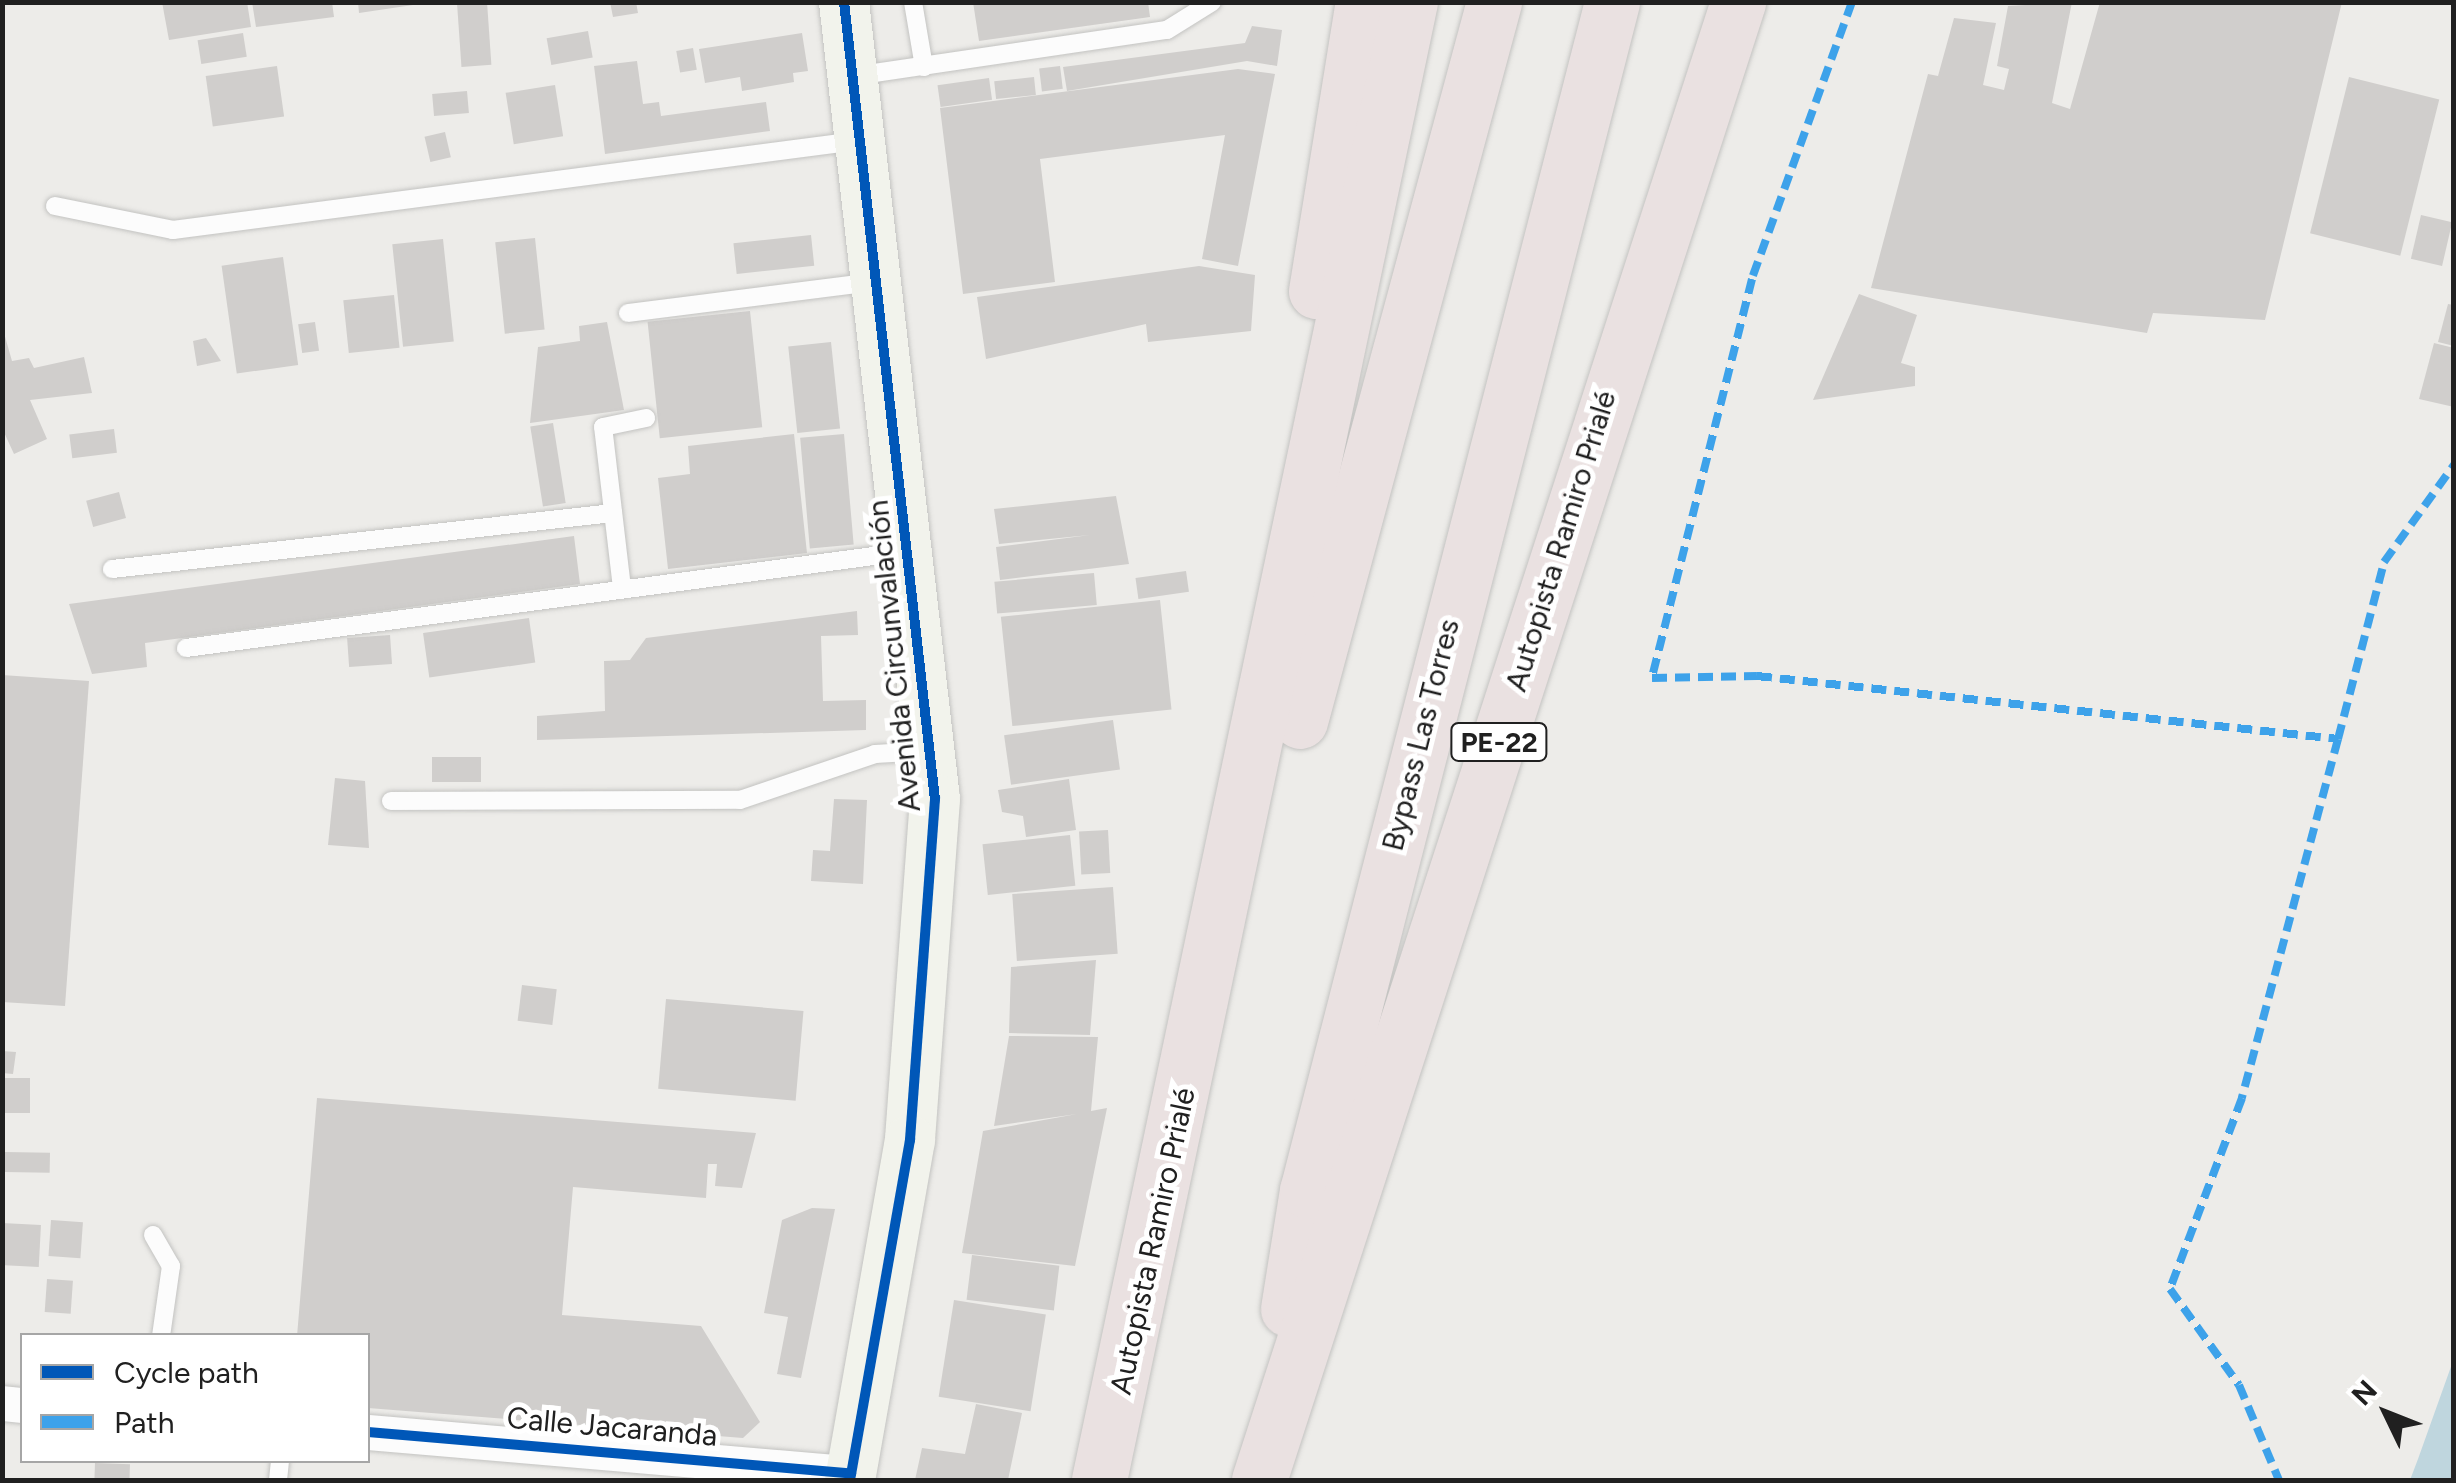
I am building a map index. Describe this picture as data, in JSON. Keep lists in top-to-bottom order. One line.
{"streets":{"highway":["Autopista Ramiro Prialé","Bypass Las Torres","PE-22"],"street":["Avenida Circunvalación","Calle Jacaranda"]},"crossings":[["Autopista Ramiro Prialé","Bypass Las Torres"],["Avenida Circunvalación","Calle Jacaranda"]],"legend":["Cycle path","Path"],"north":"top left"}
